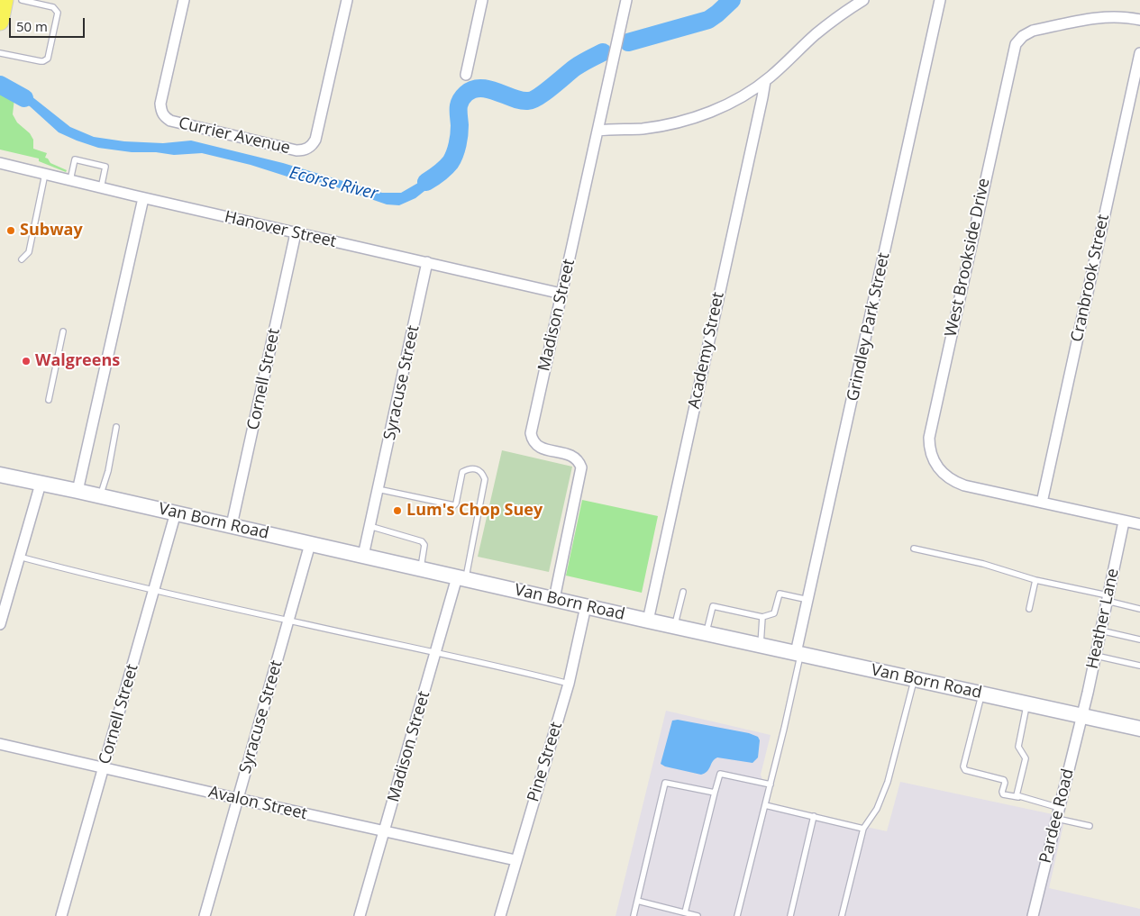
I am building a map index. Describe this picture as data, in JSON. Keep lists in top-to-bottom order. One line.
{"streets":{"main road":["Van Born Road"],"street":["Currier Avenue","Hanover Street","West Brookside Drive","Cranbrook Street","Madison Street","Grindley Park Street","Academy Street","Cornell Street","Syracuse Street","Heather Lane","Pine Street","Avalon Street","Pardee Road"]},"crossings":[["Hanover Street","Madison Street"],["Hanover Street","Cornell Street"],["Hanover Street","Syracuse Street"],["West Brookside Drive","Cranbrook Street"],["Madison Street","Van Born Road"],["Madison Street","Avalon Street"],["Grindley Park Street","Van Born Road"],["Academy Street","Van Born Road"],["Cornell Street","Van Born Road"],["Cornell Street","Avalon Street"],["Syracuse Street","Van Born Road"],["Syracuse Street","Avalon Street"],["Van Born Road","Heather Lane"],["Van Born Road","Pine Street"],["Van Born Road","Pardee Road"],["Heather Lane","Pardee Road"],["Pine Street","Avalon Street"]],"water":["Ecorse River"],"places":["Subway","Walgreens","Lum's Chop Suey"],"scale_bar":"50 m"}
